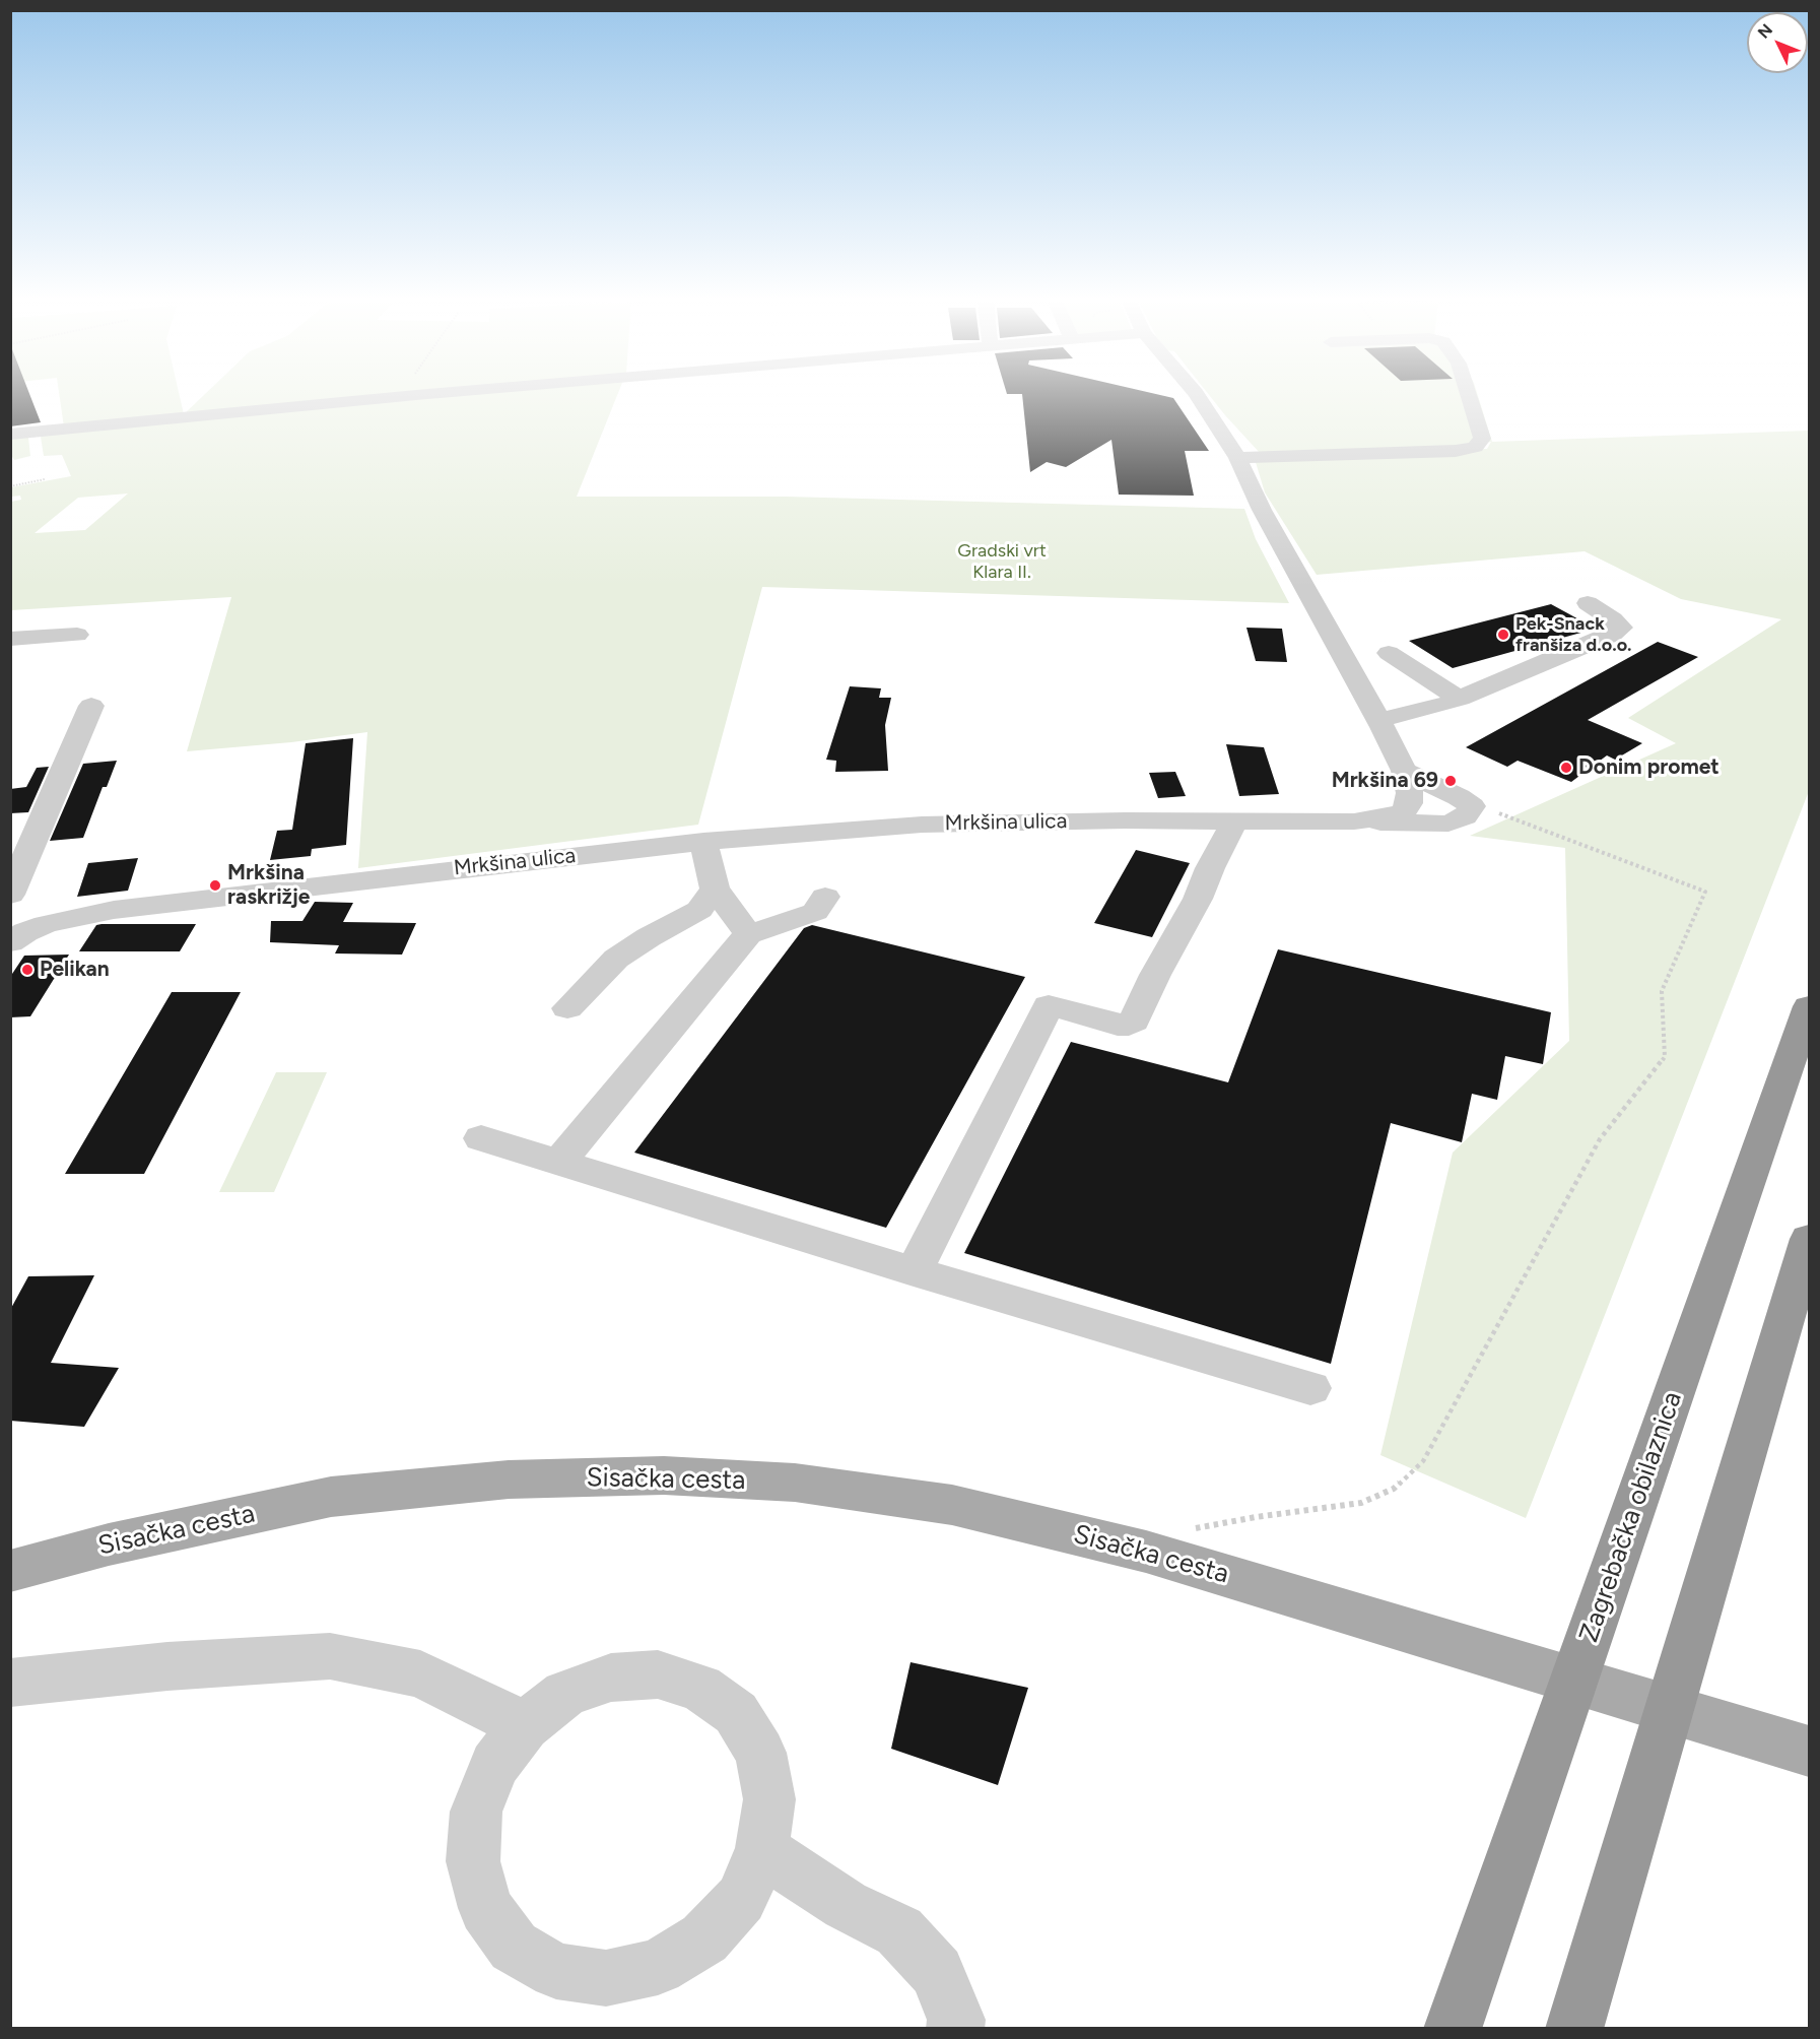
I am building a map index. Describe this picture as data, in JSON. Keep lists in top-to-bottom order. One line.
{"streets":{"highway":["Zagrebačka obilaznica"],"main road":["Sisačka cesta"],"street":["Mrkšina ulica"]},"parks":["Gradski vrt Klara II."],"places":["Pek-Snack franšiza d.o.o.","Donim promet","Mrkšina 69","Mrkšina raskrižje","Pelikan"],"north":"top left"}
